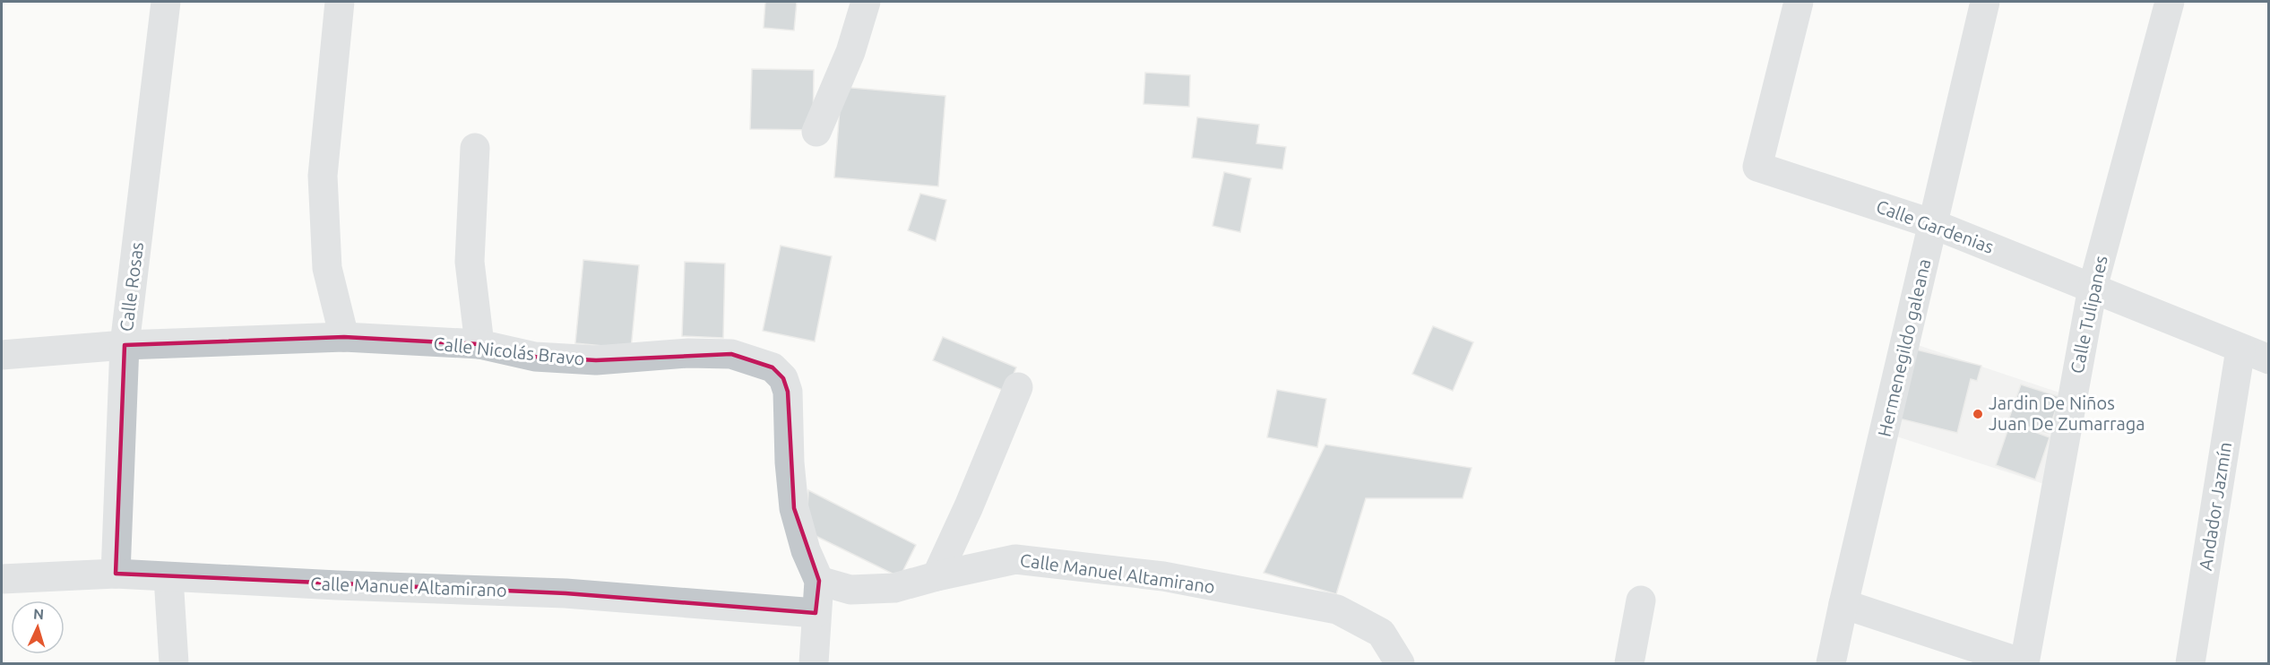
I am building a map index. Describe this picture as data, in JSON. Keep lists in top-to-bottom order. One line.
{"streets":{"street":["Calle Gardenias","Calle Rosas","Calle Tulipanes","Hermenegildo galeana","Calle Nicolás Bravo","Andador Jazmín","Calle Manuel Altamirano"]},"crossings":[["Calle Gardenias","Calle Tulipanes"],["Calle Gardenias","Hermenegildo galeana"],["Calle Gardenias","Andador Jazmín"],["Calle Rosas","Calle Nicolás Bravo"],["Calle Rosas","Calle Manuel Altamirano"],["Calle Nicolás Bravo","Calle Manuel Altamirano"]],"places":["Jardin De Niños Juan De Zumarraga"],"north":"top"}
